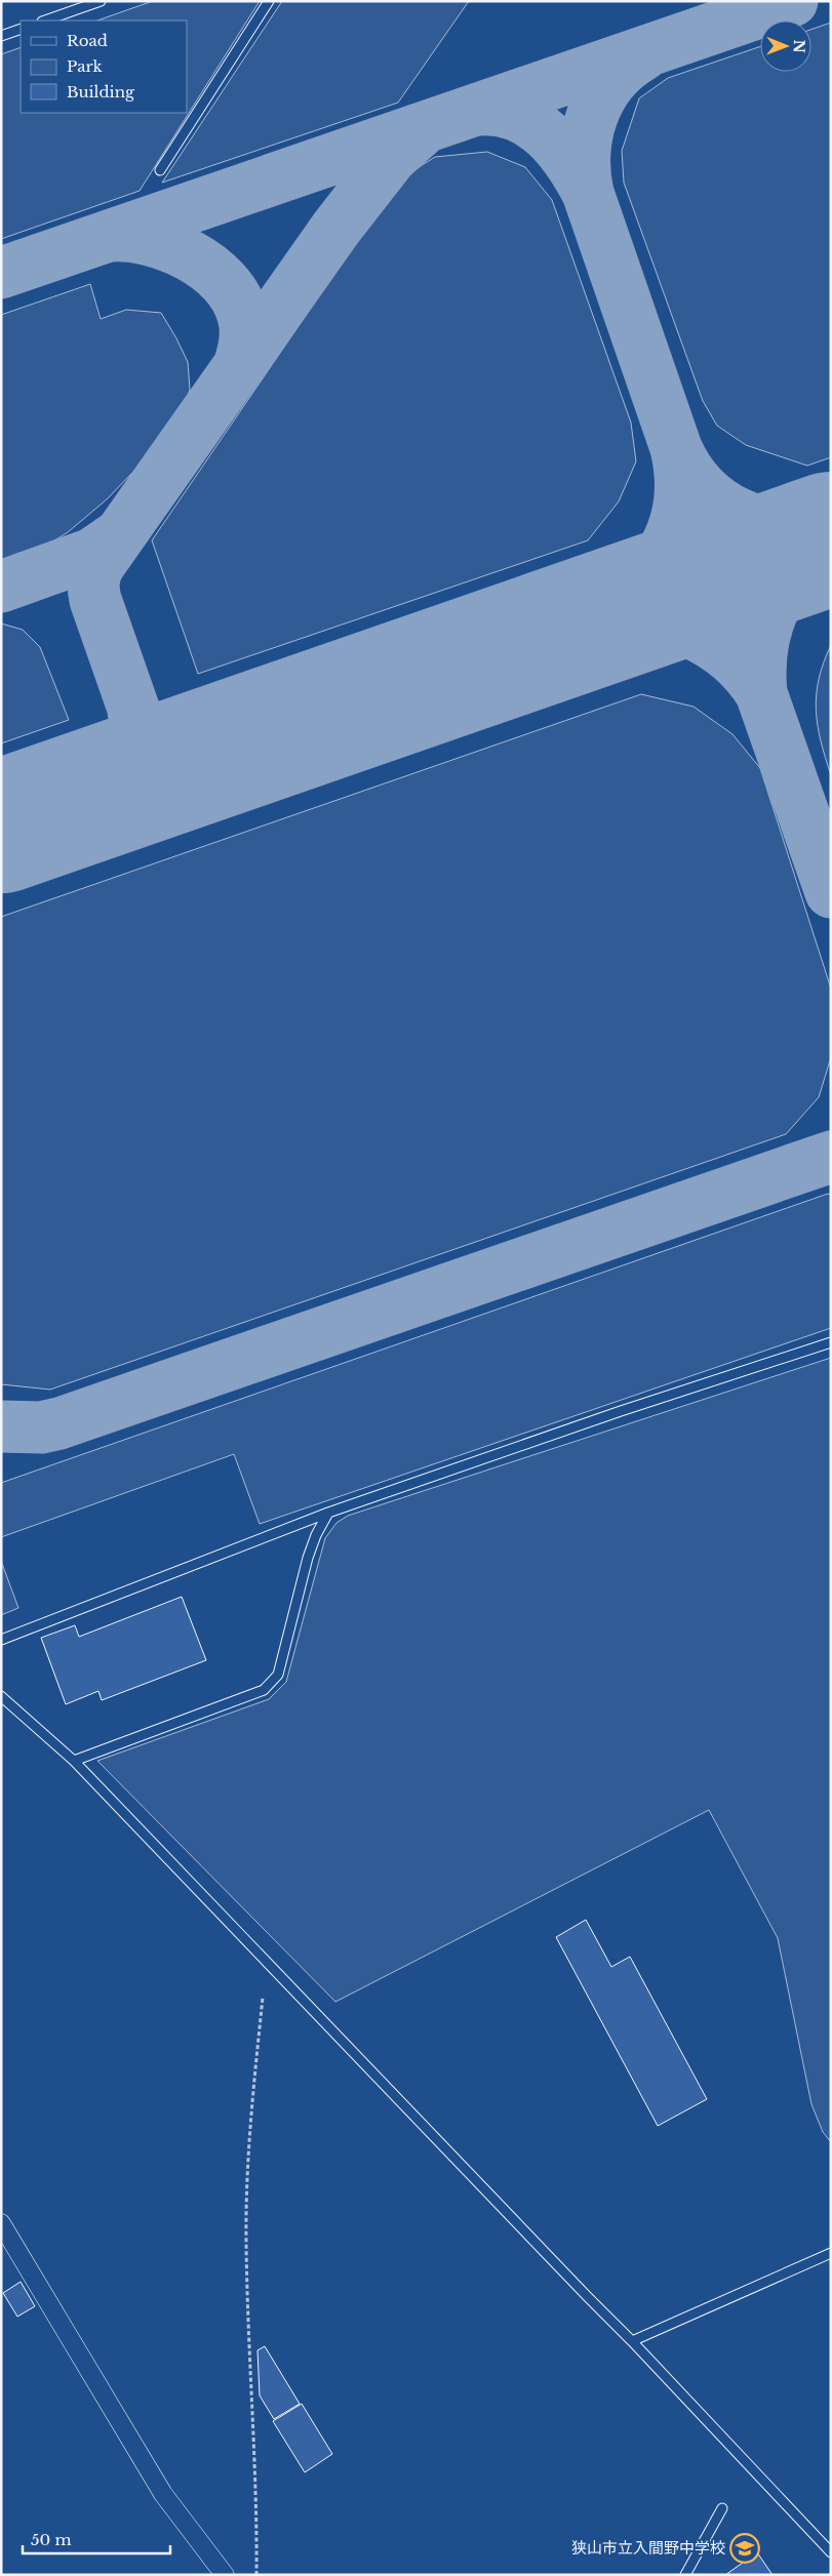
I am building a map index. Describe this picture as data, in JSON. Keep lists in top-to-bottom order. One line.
{"places":{"school or university":["狭山市立入間野中学校"]},"legend":["Road","Park","Building"],"scale_bar":"50 m","north":"right"}
